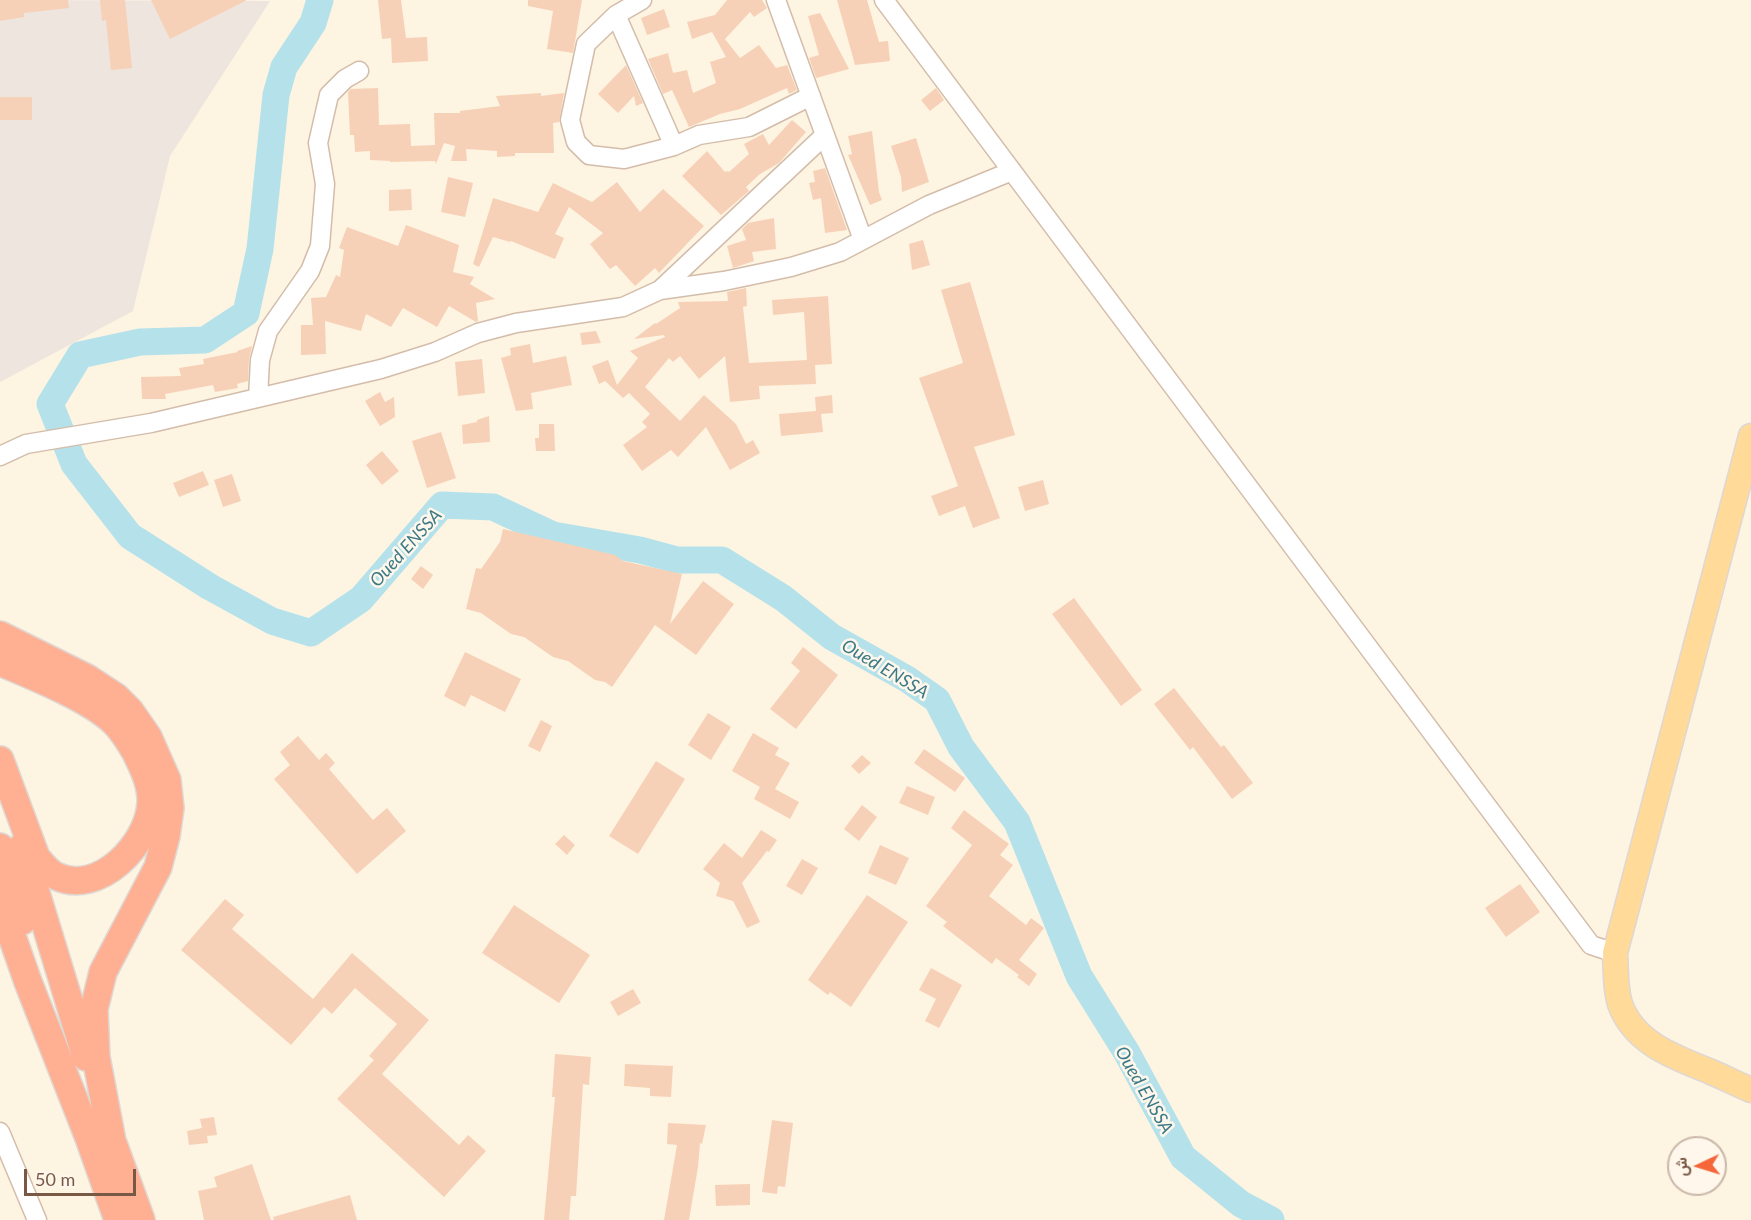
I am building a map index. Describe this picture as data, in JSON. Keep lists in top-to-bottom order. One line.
{"water":["Oued ENSSA"],"scale_bar":"50 m","north":"left"}
